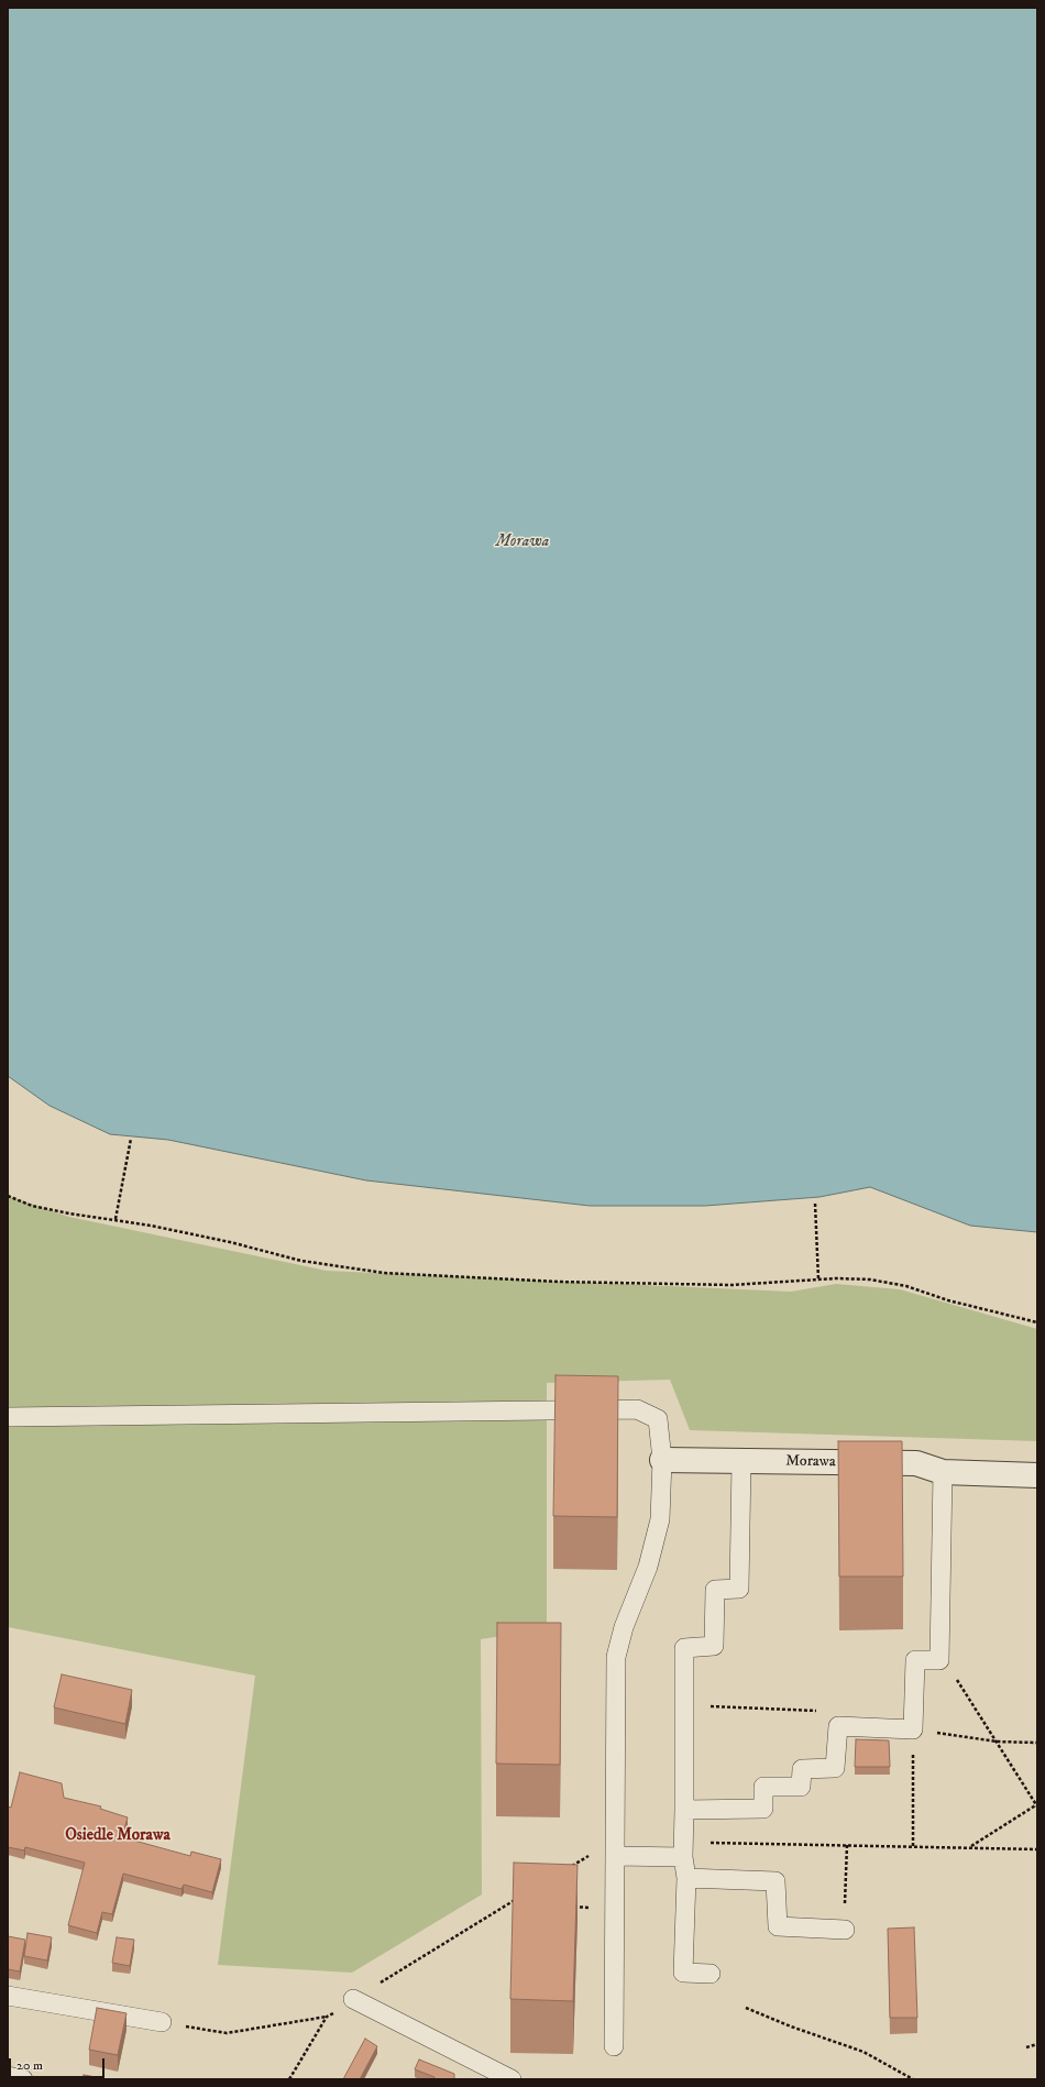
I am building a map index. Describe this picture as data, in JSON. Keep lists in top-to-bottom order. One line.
{"streets":{"street":["Morawa"]},"districts":["Osiedle Morawa"],"water":["Morawa"],"scale_bar":"20 m"}
